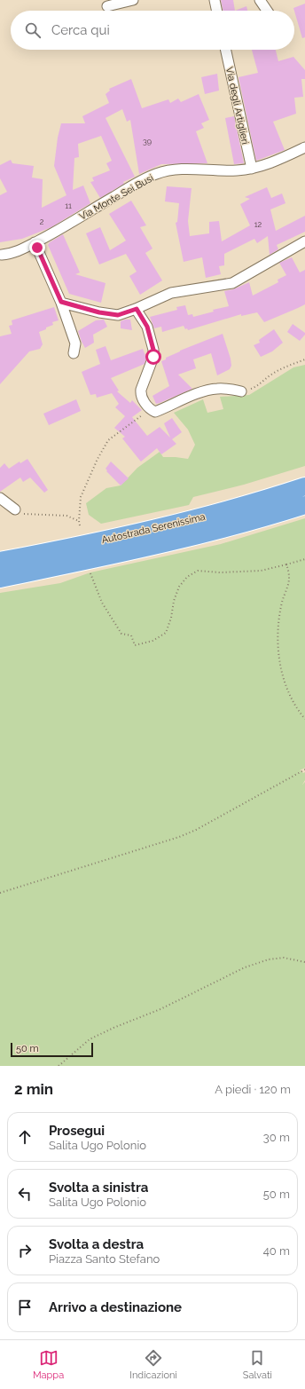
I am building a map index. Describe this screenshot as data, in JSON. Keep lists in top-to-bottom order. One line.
{"streets":{"highway":["Autostrada Serenissima"],"street":["Via degli Artiglieri","Via Monte Sei Busi"]},"crossings":[["Via degli Artiglieri","Via Monte Sei Busi"]],"house_numbers":["39","11","2","12"],"scale_bar":"50 m","page":{"search":"Cerca qui","scale":"50 m","heading":["2 min","A piedi · 120 m"],"list":[["Prosegui","Salita Ugo Polonio","30 m"],["Svolta a sinistra","Salita Ugo Polonio","50 m"],["Svolta a destra","Piazza Santo Stefano","40 m"],"Arrivo a destinazione"],"nav":["Mappa","Indicazioni","Salvati"]}}
